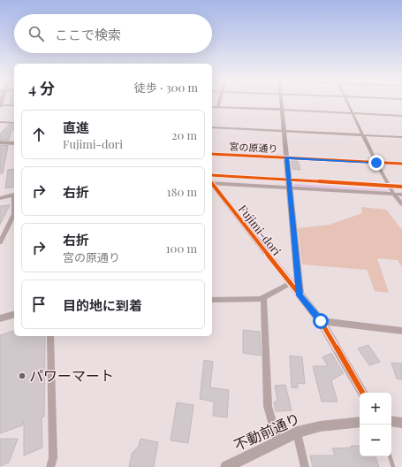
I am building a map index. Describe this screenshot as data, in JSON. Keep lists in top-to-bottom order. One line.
{"streets":{"street":["宮の原通り","Fujimi-dori","不動前通り"]},"places":["パワーマート"],"page":{"search":"ここで検索","heading":["4 分","徒歩 · 300 m"],"list":[["直進","Fujimi-dori","20 m"],["右折","180 m"],["右折","宮の原通り","100 m"],"目的地に到着"],"map_buttons":["+","−"]}}
